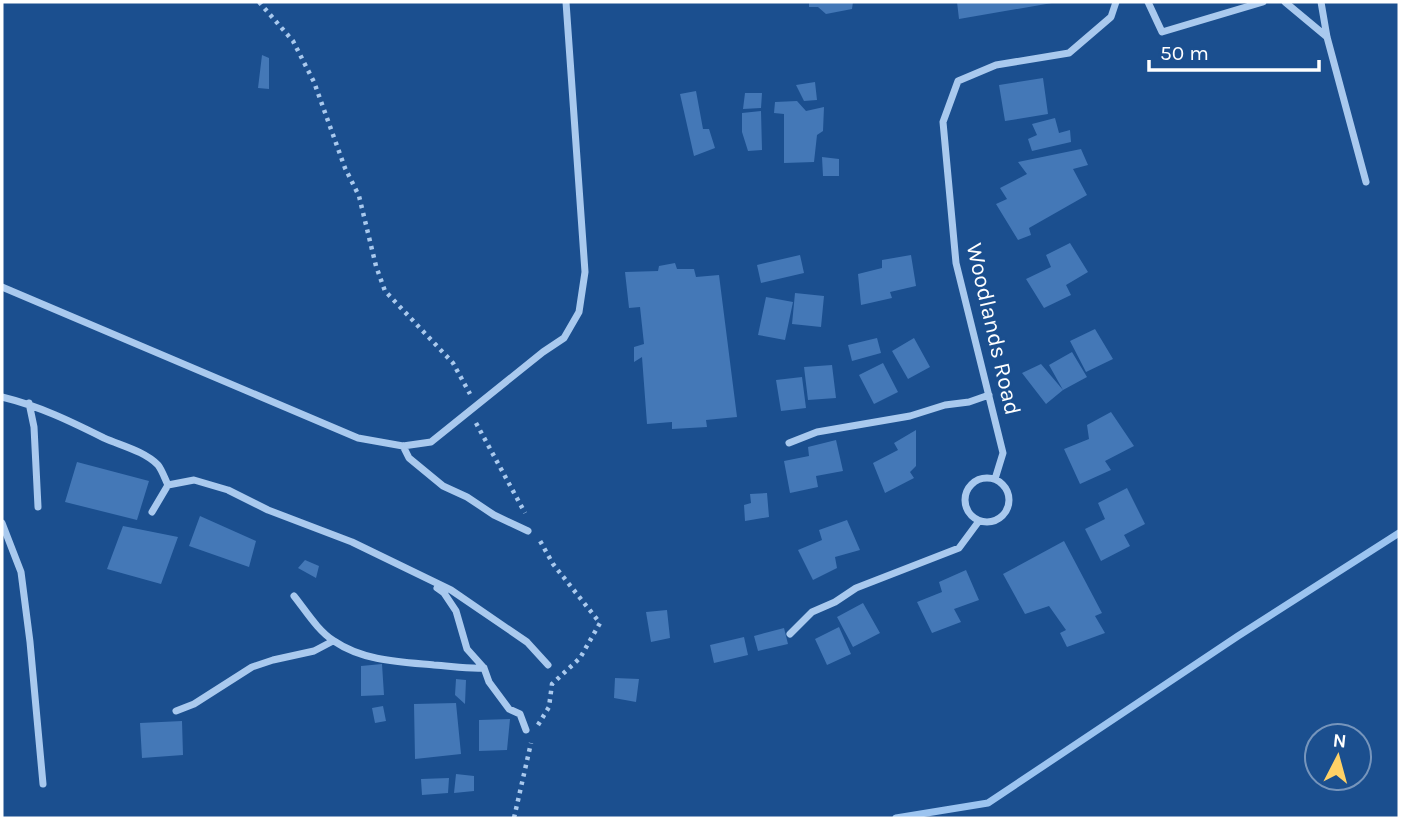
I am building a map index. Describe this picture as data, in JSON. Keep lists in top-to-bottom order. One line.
{"streets":{"street":["Woodlands Road"]},"scale_bar":"50 m","north":"top"}
